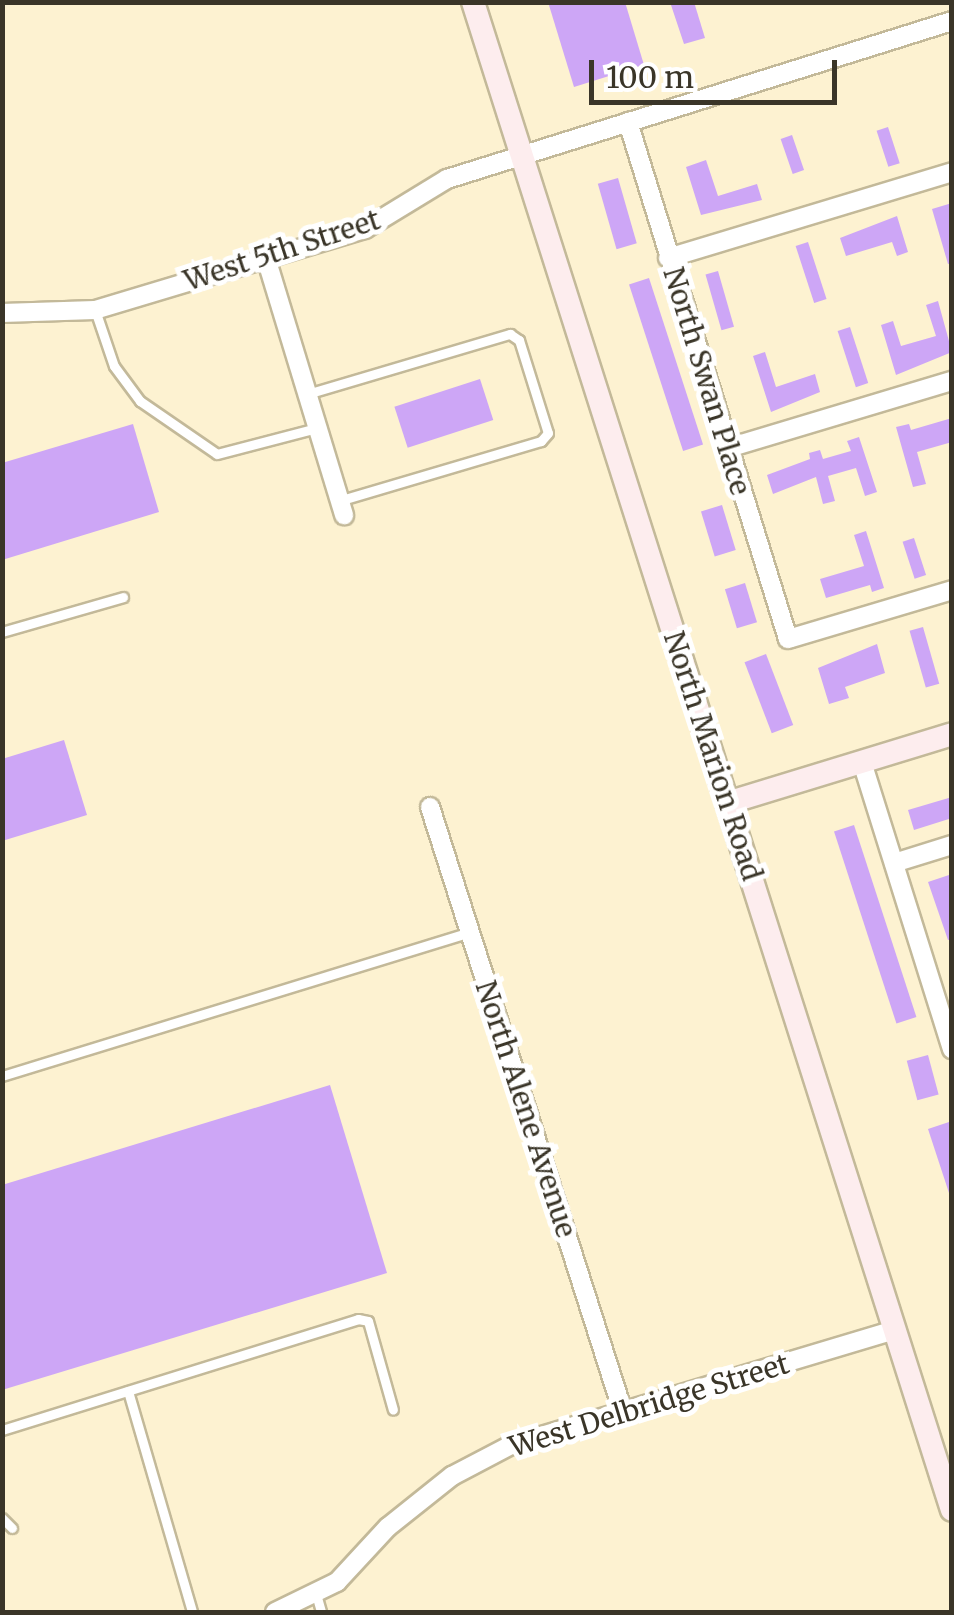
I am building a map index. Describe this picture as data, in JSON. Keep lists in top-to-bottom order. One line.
{"streets":{"main road":["North Marion Road"],"street":["West 5th Street","North Swan Place","North Alene Avenue","West Delbridge Street"]},"crossings":[["West 5th Street","North Swan Place"],["West 5th Street","North Marion Road"],["North Marion Road","West Delbridge Street"],["North Alene Avenue","West Delbridge Street"]],"scale_bar":"100 m"}
